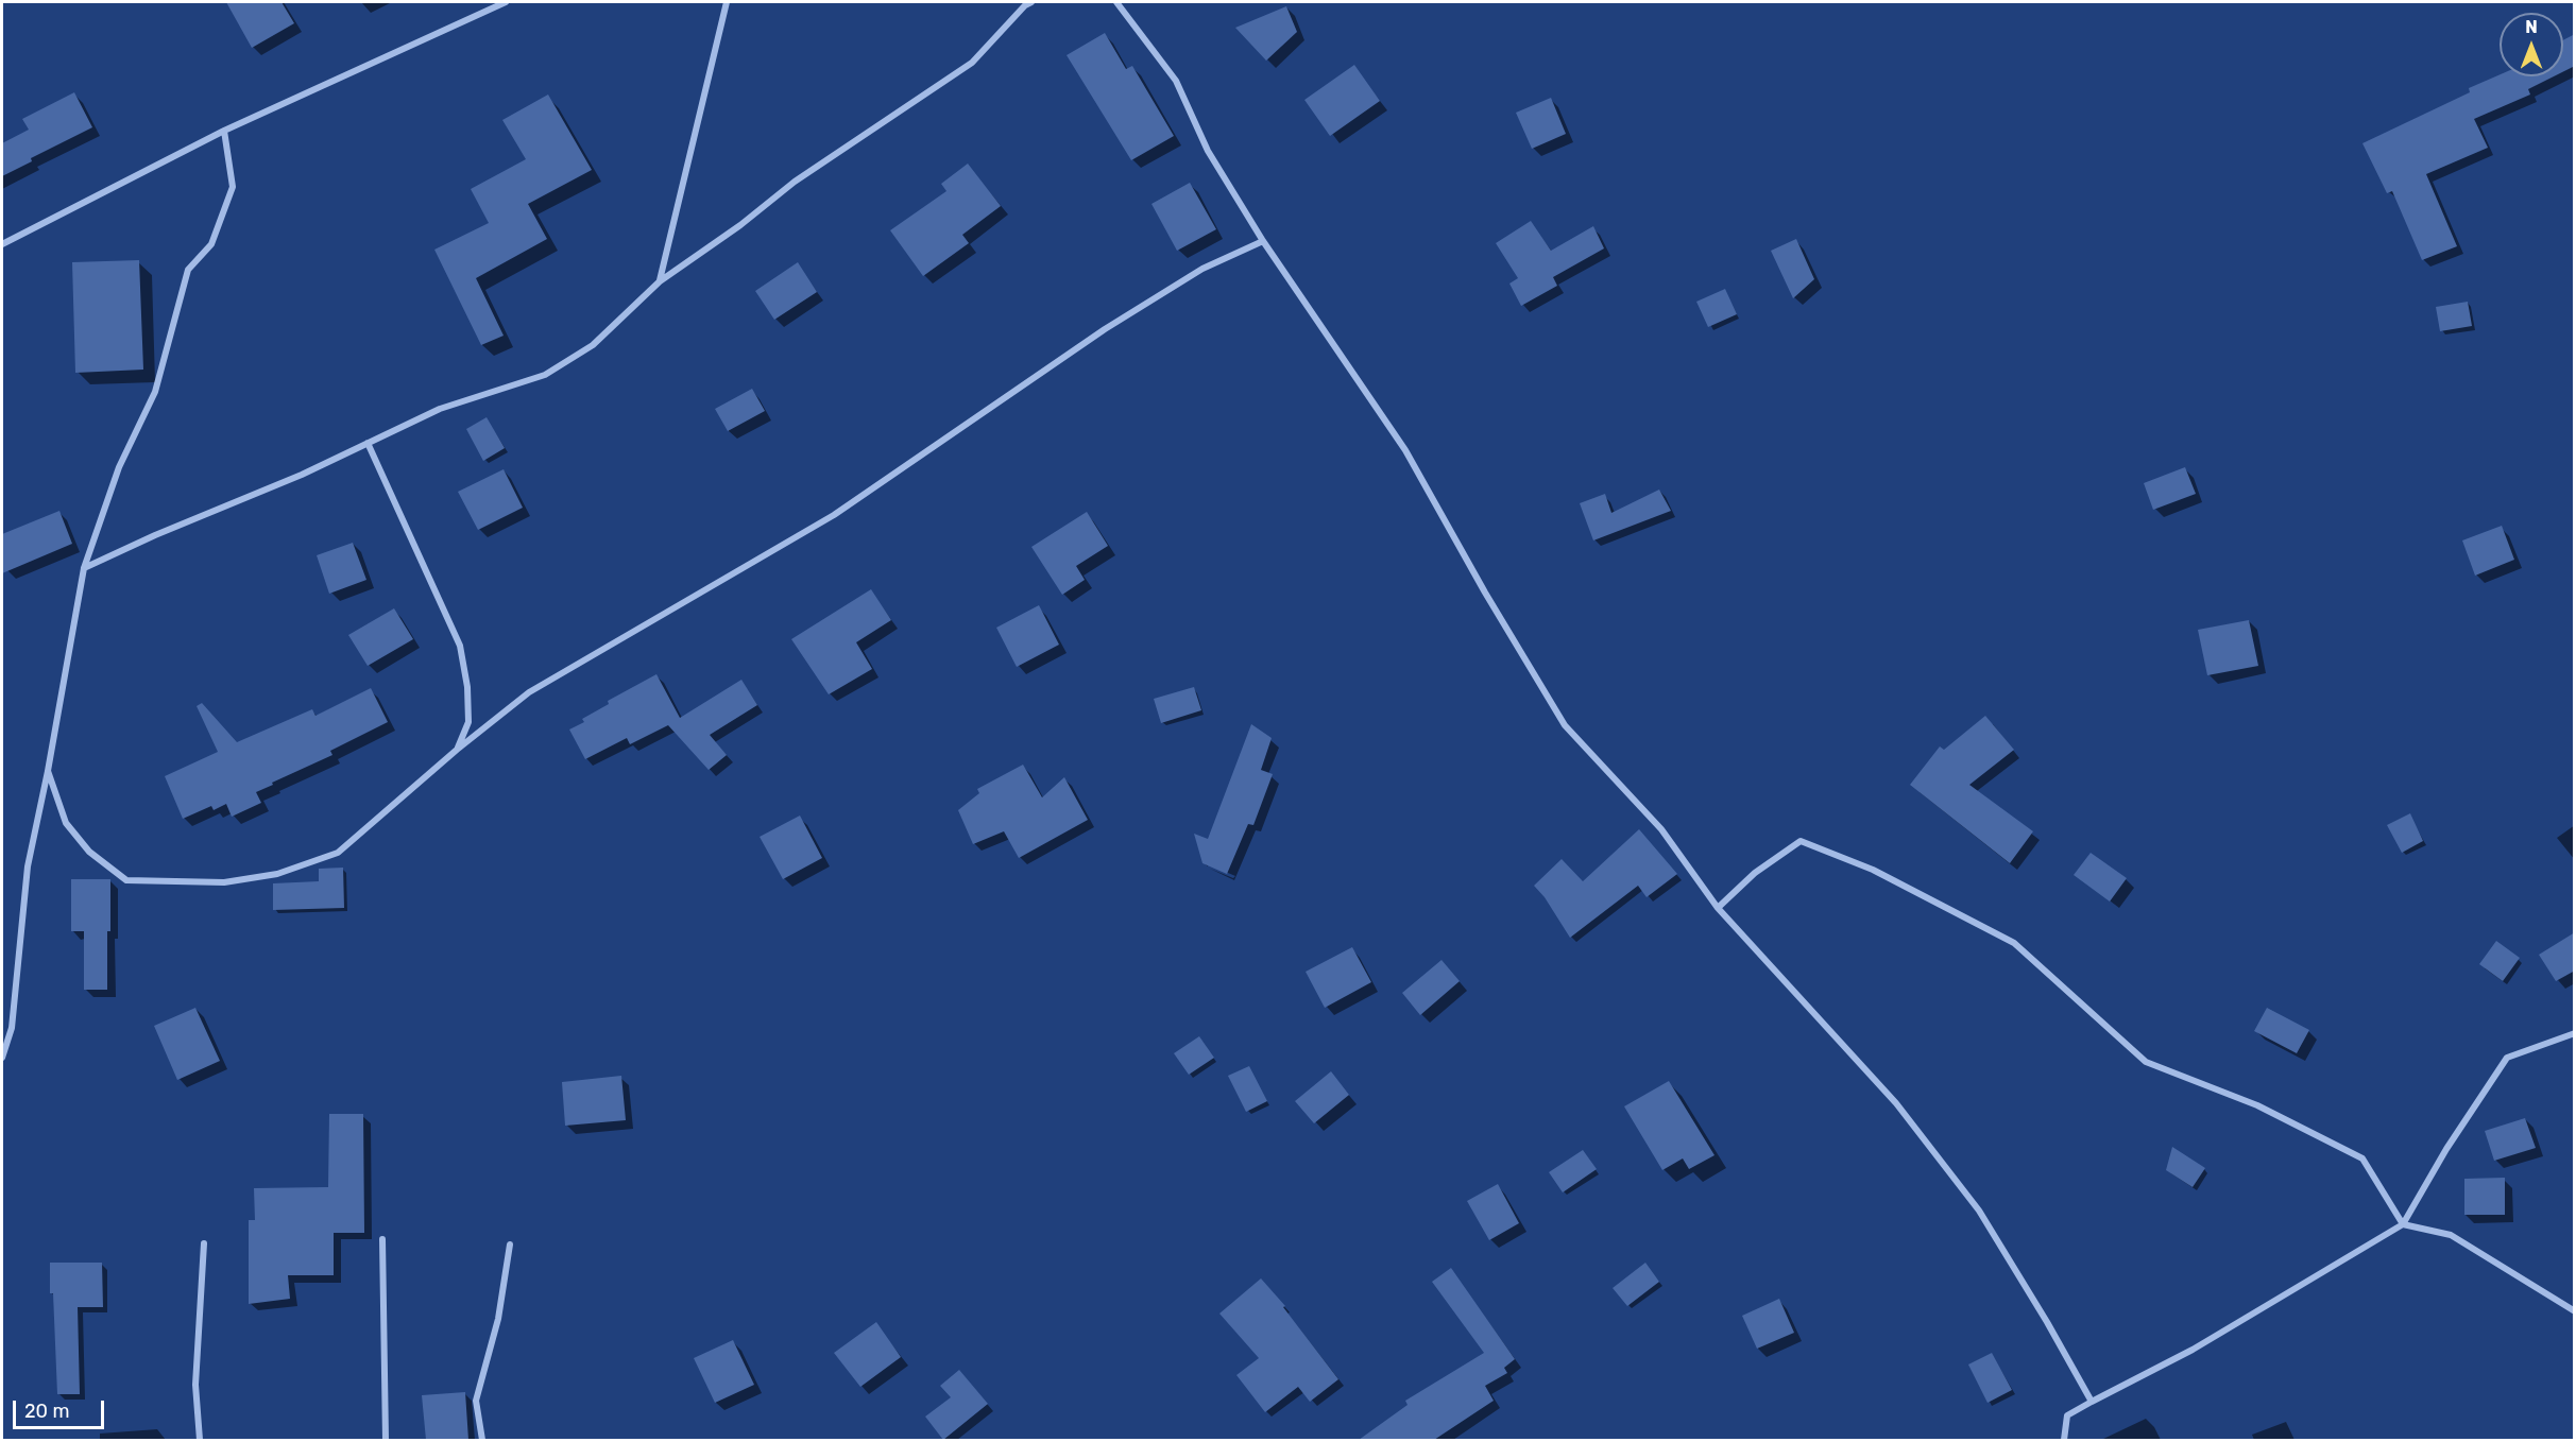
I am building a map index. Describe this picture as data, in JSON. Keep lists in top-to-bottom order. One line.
{"scale_bar":"20 m","north":"top"}
